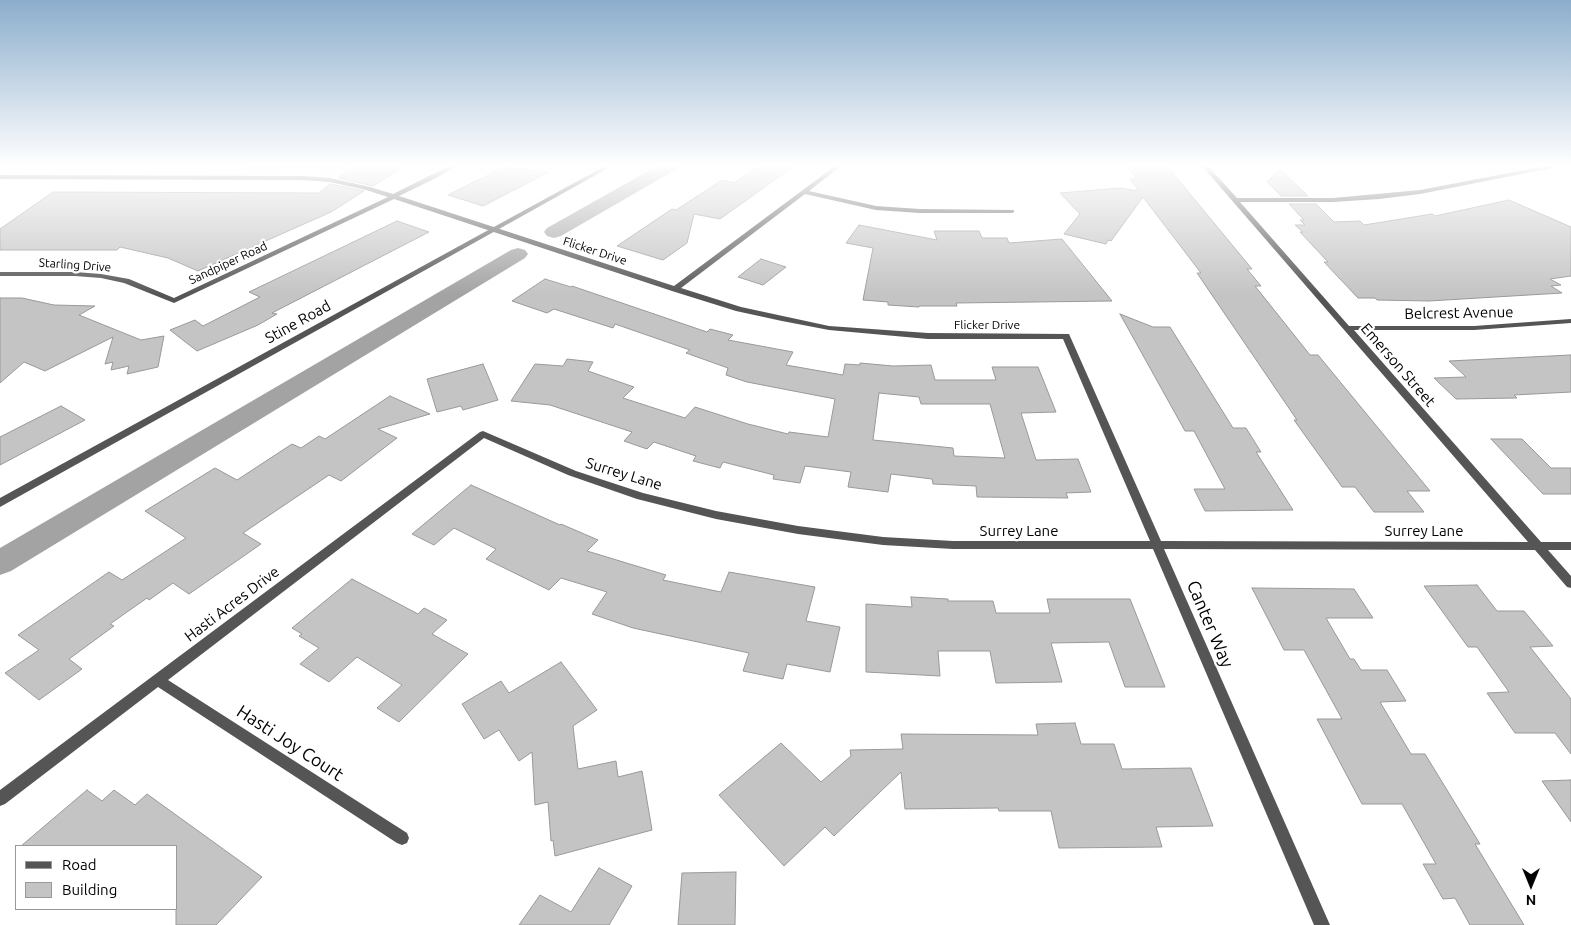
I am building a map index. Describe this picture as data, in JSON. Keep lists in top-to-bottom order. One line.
{"streets":{"street":["Flicker Drive","Sandpiper Road","Starling Drive","Belcrest Avenue","Stine Road","Emerson Street","Surrey Lane","Hasti Acres Drive","Canter Way","Hasti Joy Court"]},"crossings":[["Flicker Drive","Stine Road"],["Flicker Drive","Canter Way"],["Sandpiper Road","Starling Drive"],["Belcrest Avenue","Emerson Street"],["Emerson Street","Surrey Lane"],["Surrey Lane","Hasti Acres Drive"],["Surrey Lane","Canter Way"],["Hasti Acres Drive","Hasti Joy Court"]],"legend":["Road","Building"],"north":"bottom"}
